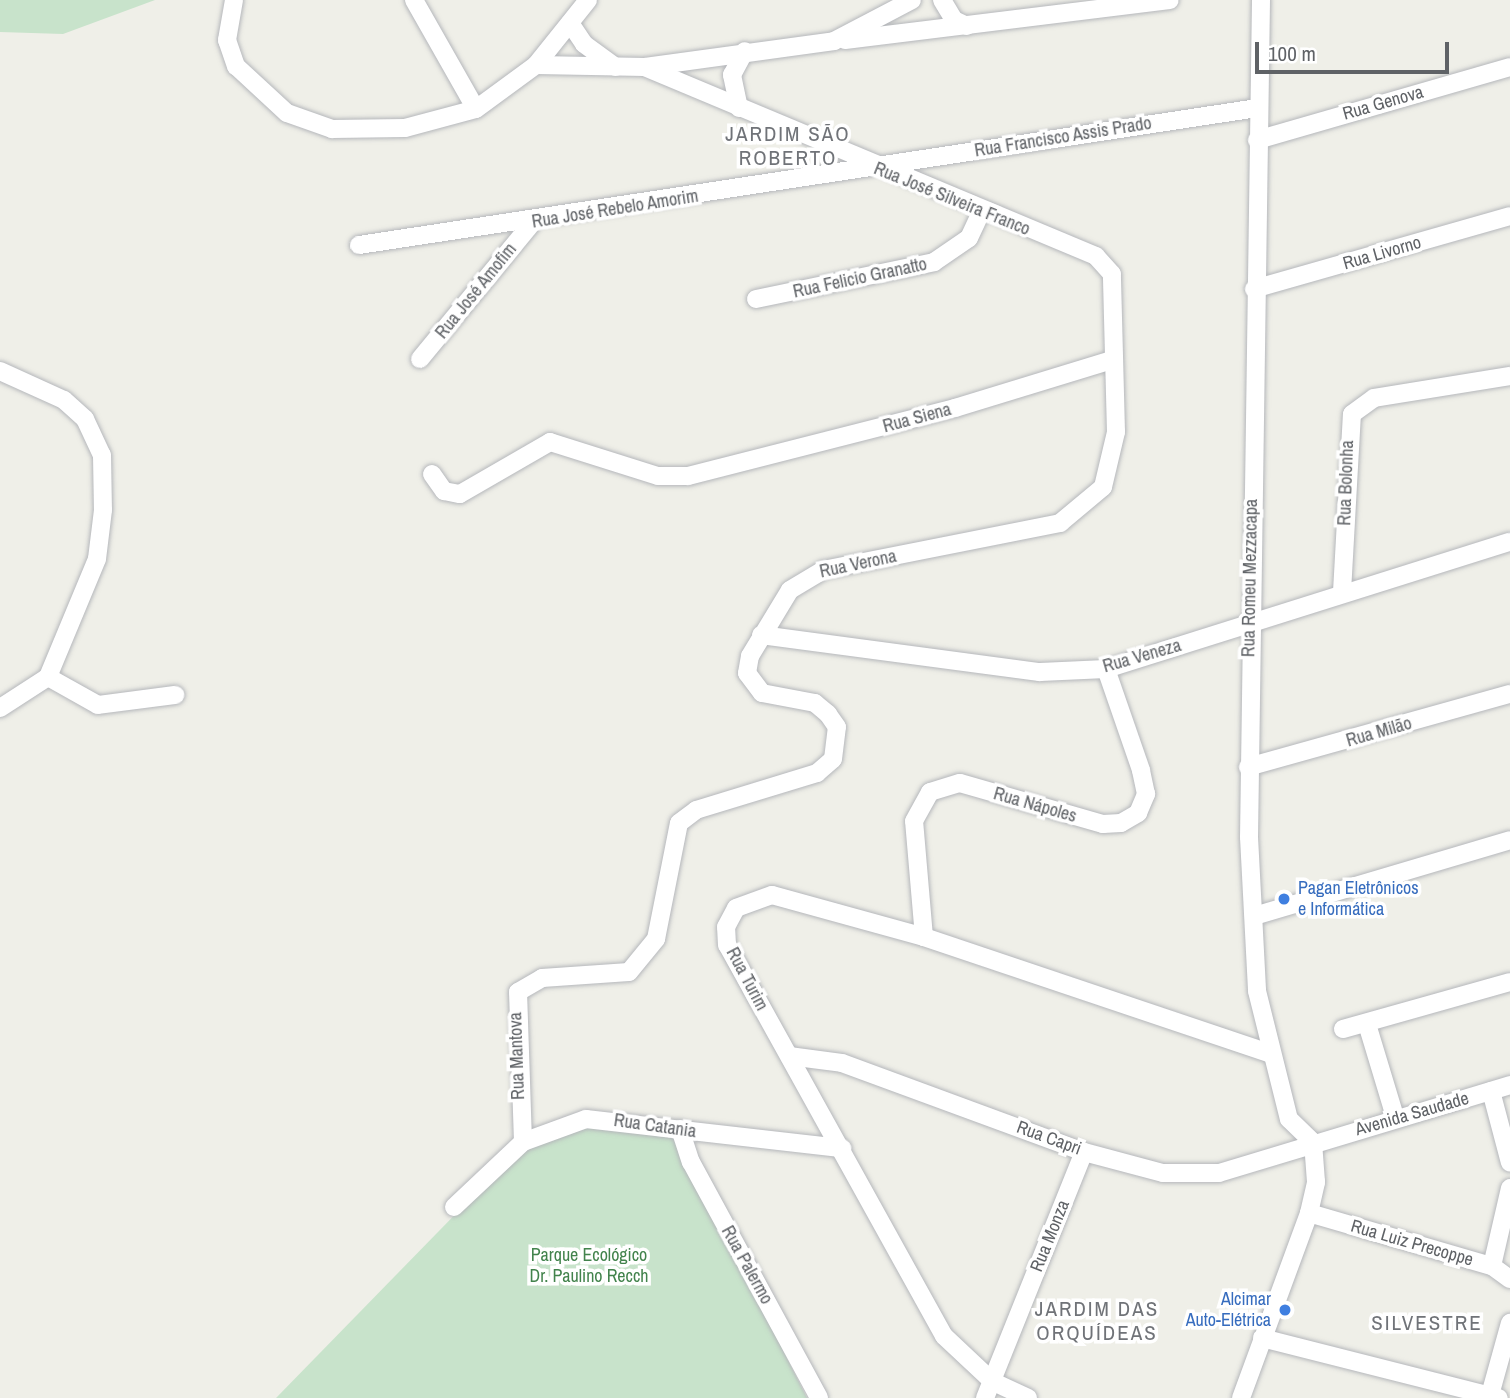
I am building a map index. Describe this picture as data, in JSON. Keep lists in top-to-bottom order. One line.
{"streets":{"street":["Rua Genova","Rua Francisco Assis Prado","Rua José Silveira Franco","Rua José Rebelo Amorim","Rua Livorno","Rua Felicio Granatto","Rua José Amofim","Rua Siena","Rua Bolonha","Rua Verona","Rua Romeu Mezzacapa","Rua Veneza","Rua Milão","Rua Nápoles","Rua Turim","Rua Mantova","Avenida Saudade","Rua Catania","Rua Capri","Rua Monza","Rua Luiz Precoppe","Rua Palermo"]},"crossings":[["Rua Genova","Rua Romeu Mezzacapa"],["Rua Francisco Assis Prado","Rua José Silveira Franco"],["Rua Francisco Assis Prado","Rua José Rebelo Amorim"],["Rua Francisco Assis Prado","Rua Romeu Mezzacapa"],["Rua José Silveira Franco","Rua José Rebelo Amorim"],["Rua José Silveira Franco","Rua Felicio Granatto"],["Rua José Silveira Franco","Rua Verona"],["Rua José Rebelo Amorim","Rua José Amofim"],["Rua Livorno","Rua Romeu Mezzacapa"],["Rua Siena","Rua Verona"],["Rua Bolonha","Rua Veneza"],["Rua Verona","Rua Veneza"],["Rua Verona","Rua Mantova"],["Rua Romeu Mezzacapa","Rua Veneza"],["Rua Romeu Mezzacapa","Rua Milão"],["Rua Romeu Mezzacapa","Rua Turim"],["Rua Romeu Mezzacapa","Avenida Saudade"],["Rua Romeu Mezzacapa","Rua Capri"],["Rua Veneza","Rua Nápoles"],["Rua Nápoles","Rua Turim"],["Rua Turim","Rua Catania"],["Rua Turim","Rua Capri"],["Rua Turim","Rua Monza"],["Rua Mantova","Rua Catania"],["Avenida Saudade","Rua Capri"],["Rua Catania","Rua Palermo"],["Rua Capri","Rua Monza"]],"districts":["JARDIM SÃO ROBERTO","JARDIM DAS ORQUÍDEAS","SILVESTRE"],"parks":["Parque Ecológico Dr. Paulino Recch"],"places":["Pagan Eletrônicos e Informática","Alcimar Auto-Elétrica"],"scale_bar":"100 m"}
